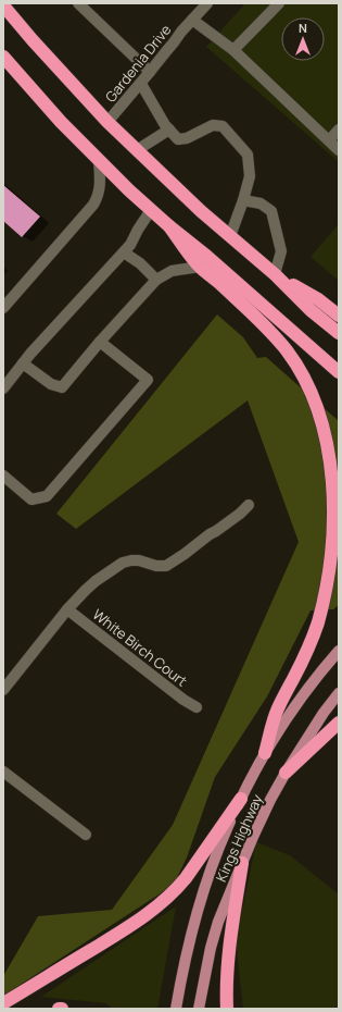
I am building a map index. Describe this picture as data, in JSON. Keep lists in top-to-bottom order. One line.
{"streets":{"main road":["Kings Highway"],"street":["Gardenia Drive","White Birch Court"]},"north":"top"}
